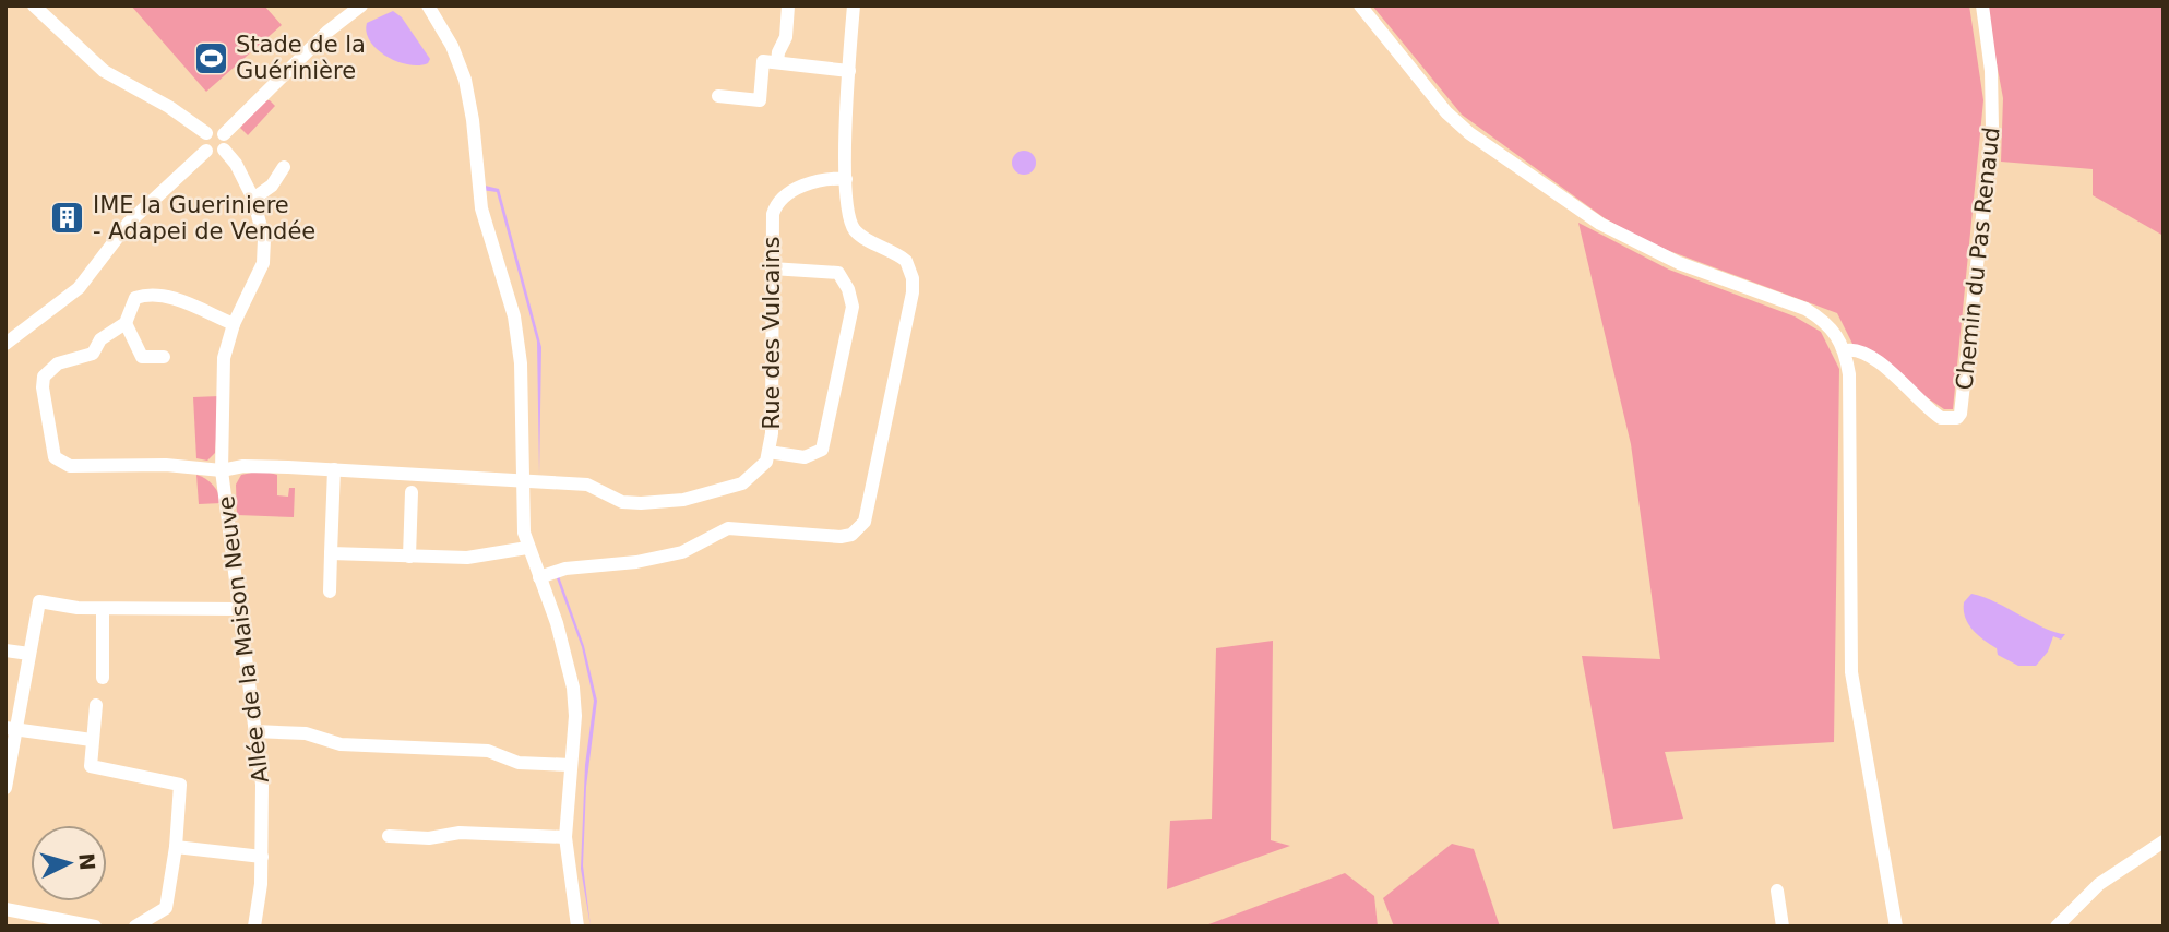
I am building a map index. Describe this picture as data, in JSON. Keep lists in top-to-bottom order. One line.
{"streets":{"street":["Chemin du Pas Renaud","Rue des Vulcains","Allée de la Maison Neuve"]},"crossings":[["Rue des Vulcains","Allée de la Maison Neuve"]],"places":{"sports":["Stade de la Guérinière"],"building":["IME la Gueriniere - Adapei de Vendée"]},"north":"right"}
